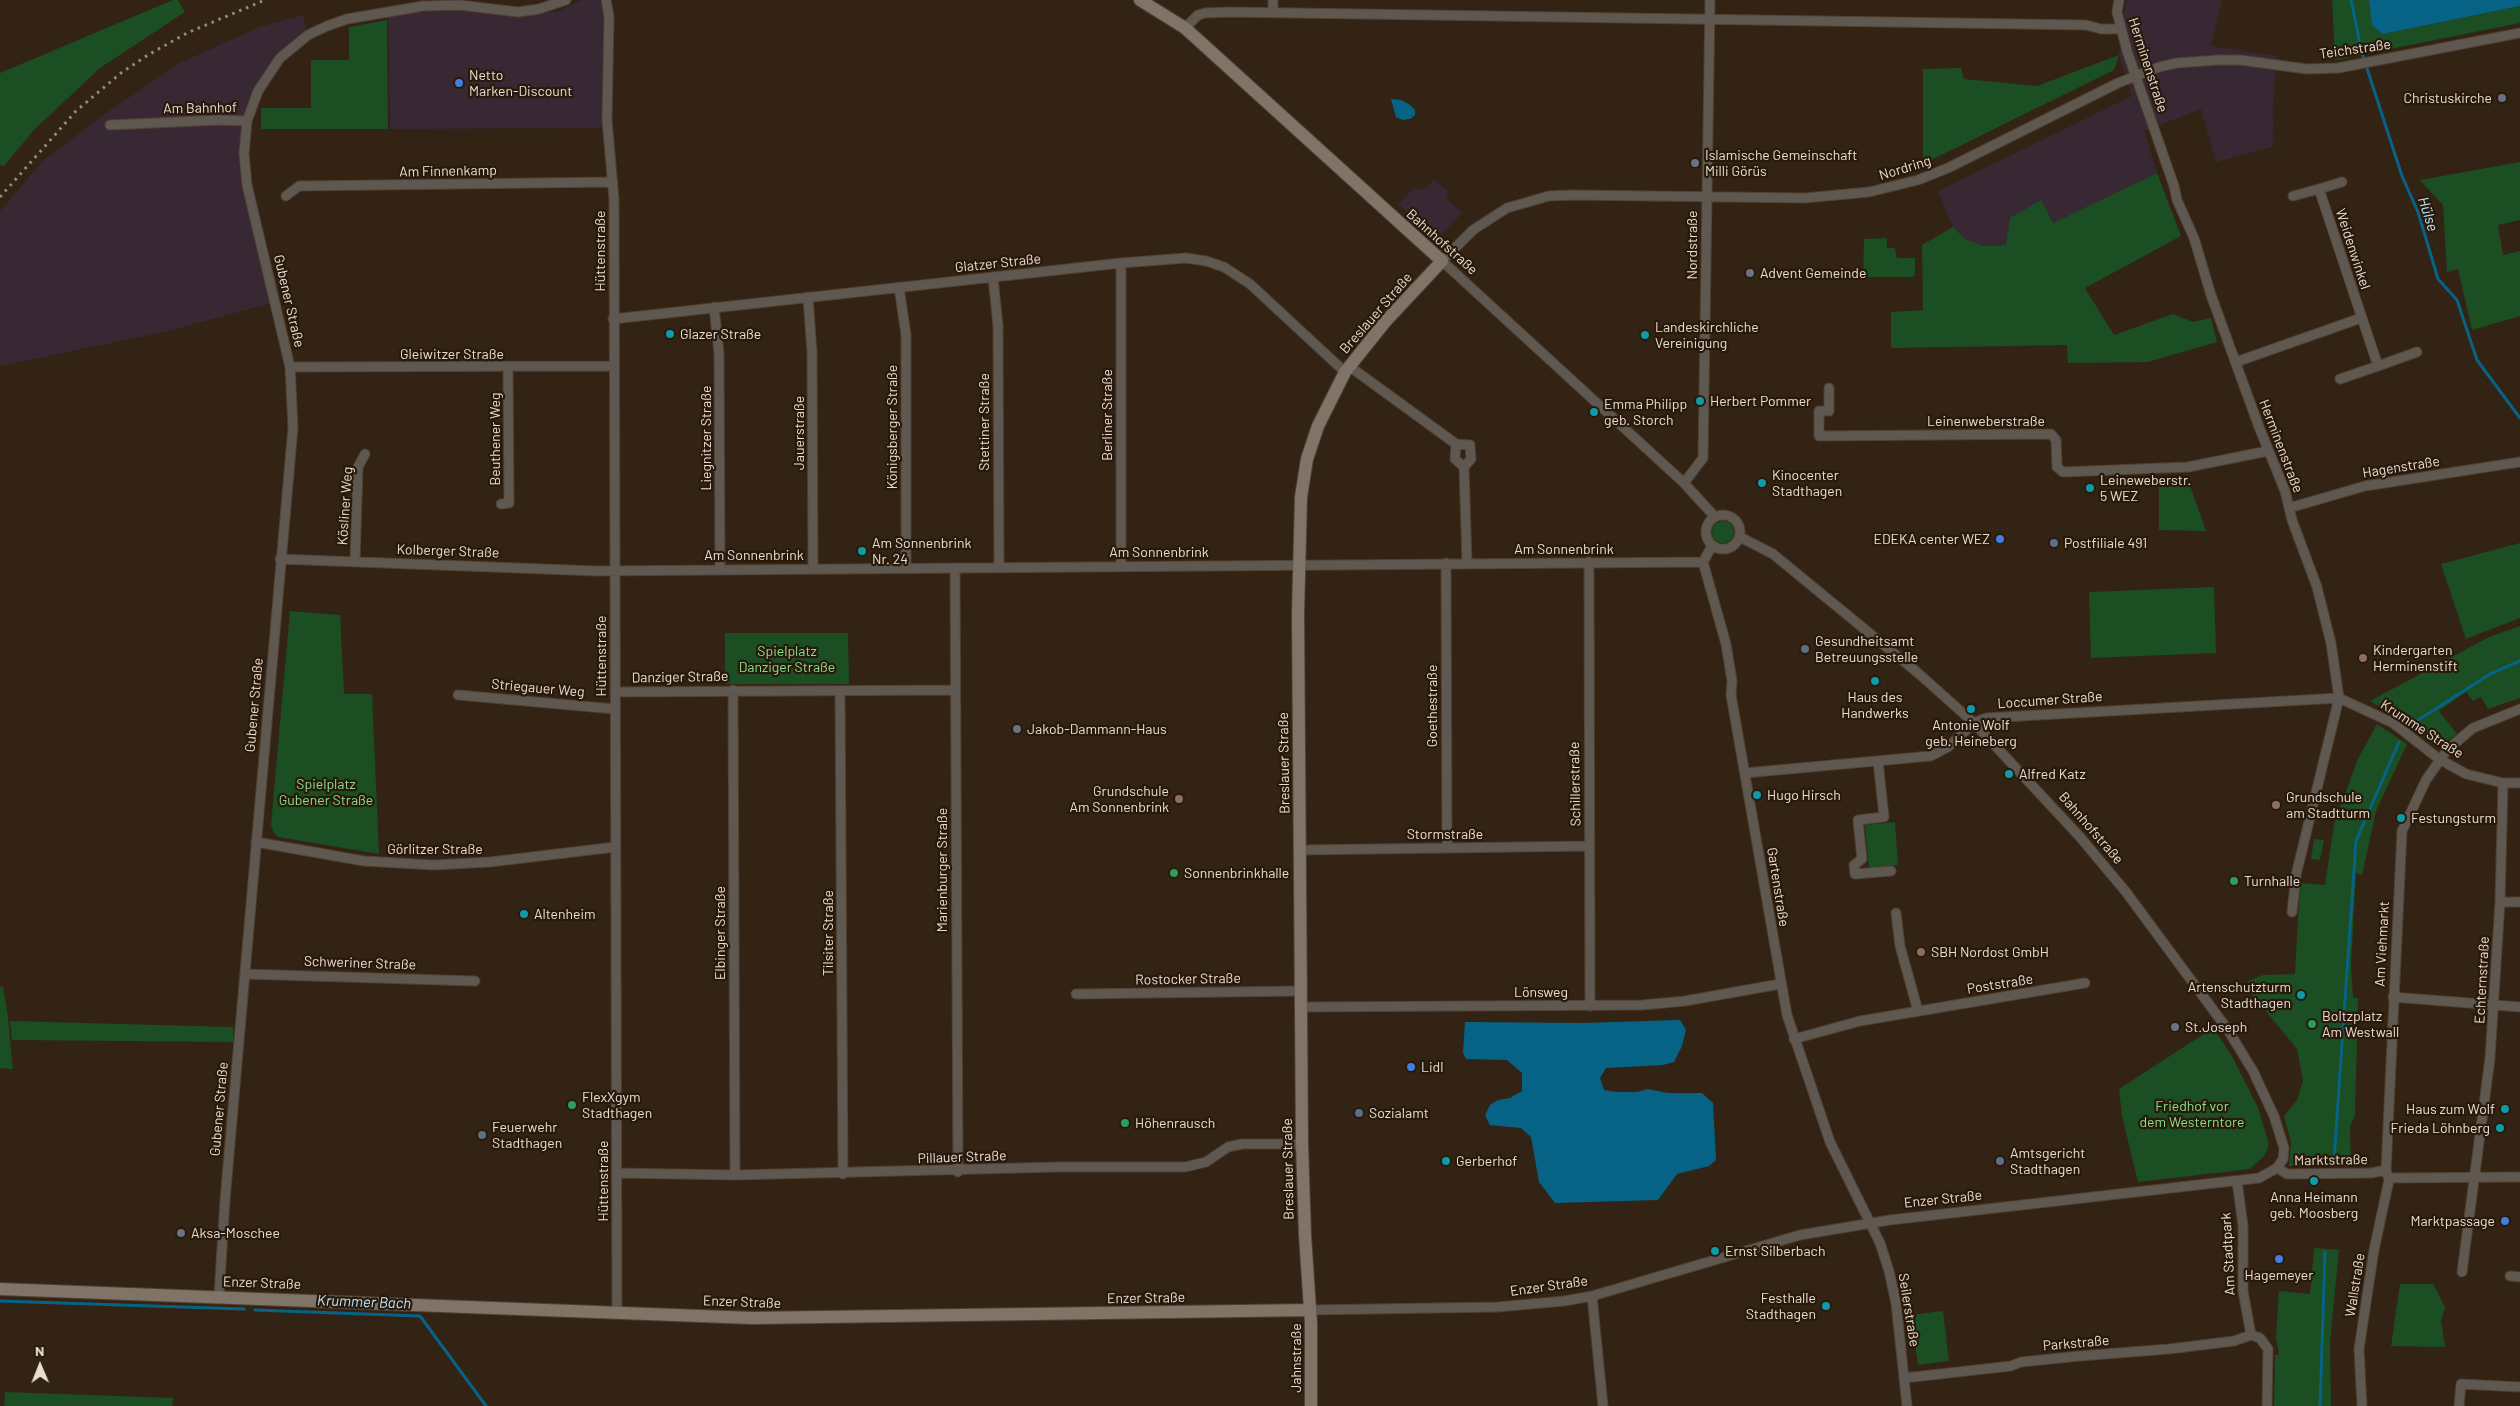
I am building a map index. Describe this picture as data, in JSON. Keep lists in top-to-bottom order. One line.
{"streets":{"main road":["Bahnhofstraße","Breslauer Straße","Enzer Straße","Jahnstraße"],"street":["Teichstraße","Herminenstraße","Am Bahnhof","Nordring","Am Finnenkamp","Nordstraße","Weidenwinkel","Hüttenstraße","Glatzer Straße","Gubener Straße","Gleiwitzer Straße","Berliner Straße","Leinenweberstraße","Stettiner Straße","Königsberger Straße","Jauerstraße","Liegnitzer Straße","Beuthener Weg","Hagenstraße","Kösliner Weg","Am Sonnenbrink","Kolberger Straße","Danziger Straße","Striegauer Weg","Loccumer Straße","Goethestraße","Krumme Straße","Schillerstraße","Stormstraße","Görlitzer Straße","Marienburger Straße","Gartenstraße","Elbinger Straße","Tilsiter Straße","Am Viehmarkt","Schweriner Straße","Rostocker Straße","Echternstraße","Poststraße","Lönsweg","Pillauer Straße","Marktstraße","Am Stadtpark","Wallstraße","Seilerstraße","Parkstraße"]},"crossings":[["Teichstraße","Herminenstraße"],["Teichstraße","Nordring"],["Herminenstraße","Nordring"],["Herminenstraße","Leinenweberstraße"],["Herminenstraße","Hagenstraße"],["Herminenstraße","Loccumer Straße"],["Herminenstraße","Krumme Straße"],["Am Bahnhof","Gubener Straße"],["Nordring","Bahnhofstraße"],["Nordring","Nordstraße"],["Nordring","Breslauer Straße"],["Am Finnenkamp","Hüttenstraße"],["Bahnhofstraße","Nordstraße"],["Bahnhofstraße","Breslauer Straße"],["Bahnhofstraße","Loccumer Straße"],["Bahnhofstraße","Marktstraße"],["Bahnhofstraße","Enzer Straße"],["Hüttenstraße","Glatzer Straße"],["Hüttenstraße","Gleiwitzer Straße"],["Hüttenstraße","Am Sonnenbrink"],["Hüttenstraße","Kolberger Straße"],["Hüttenstraße","Danziger Straße"],["Hüttenstraße","Striegauer Weg"],["Hüttenstraße","Görlitzer Straße"],["Hüttenstraße","Pillauer Straße"],["Hüttenstraße","Enzer Straße"],["Glatzer Straße","Breslauer Straße"],["Glatzer Straße","Berliner Straße"],["Glatzer Straße","Stettiner Straße"],["Glatzer Straße","Königsberger Straße"],["Glatzer Straße","Jauerstraße"],["Glatzer Straße","Liegnitzer Straße"],["Gubener Straße","Gleiwitzer Straße"],["Gubener Straße","Kolberger Straße"],["Gubener Straße","Görlitzer Straße"],["Gubener Straße","Schweriner Straße"],["Gubener Straße","Enzer Straße"],["Breslauer Straße","Am Sonnenbrink"],["Breslauer Straße","Stormstraße"],["Breslauer Straße","Rostocker Straße"],["Breslauer Straße","Lönsweg"],["Breslauer Straße","Pillauer Straße"],["Breslauer Straße","Enzer Straße"],["Breslauer Straße","Jahnstraße"],["Gleiwitzer Straße","Beuthener Weg"],["Berliner Straße","Am Sonnenbrink"],["Stettiner Straße","Am Sonnenbrink"],["Königsberger Straße","Am Sonnenbrink"],["Jauerstraße","Am Sonnenbrink"],["Liegnitzer Straße","Am Sonnenbrink"],["Kösliner Weg","Kolberger Straße"],["Am Sonnenbrink","Kolberger Straße"],["Am Sonnenbrink","Goethestraße"],["Am Sonnenbrink","Schillerstraße"],["Am Sonnenbrink","Marienburger Straße"],["Am Sonnenbrink","Gartenstraße"],["Danziger Straße","Marienburger Straße"],["Danziger Straße","Elbinger Straße"],["Danziger Straße","Tilsiter Straße"],["Loccumer Straße","Krumme Straße"],["Loccumer Straße","Gartenstraße"],["Goethestraße","Stormstraße"],["Krumme Straße","Am Viehmarkt"],["Krumme Straße","Echternstraße"],["Schillerstraße","Stormstraße"],["Schillerstraße","Lönsweg"],["Marienburger Straße","Pillauer Straße"],["Gartenstraße","Poststraße"],["Gartenstraße","Lönsweg"],["Gartenstraße","Enzer Straße"],["Gartenstraße","Seilerstraße"],["Elbinger Straße","Pillauer Straße"],["Tilsiter Straße","Pillauer Straße"],["Am Viehmarkt","Marktstraße"],["Am Viehmarkt","Wallstraße"],["Echternstraße","Marktstraße"],["Marktstraße","Enzer Straße"],["Marktstraße","Wallstraße"],["Enzer Straße","Am Stadtpark"],["Enzer Straße","Seilerstraße"],["Enzer Straße","Jahnstraße"],["Am Stadtpark","Parkstraße"],["Seilerstraße","Parkstraße"]],"water":["Hülse","Krummer Bach"],"parks":["Spielplatz Danziger Straße","Spielplatz Gubener Straße","Friedhof vor dem Westerntore"],"places":["Netto Marken-Discount","Christuskirche","Islamische Gemeinschaft Milli Görüs","Advent Gemeinde","Glazer Straße","Landeskirchliche Vereinigung","Herbert Pommer","Emma Philipp geb. Storch","Kinocenter Stadthagen","Leineweberstr. 5 WEZ","EDEKA center WEZ","Postfiliale 491","Am Sonnenbrink Nr. 24","Gesundheitsamt Betreuungsstelle","Kindergarten Herminenstift","Haus des Handwerks","Antonie Wolf geb. Heineberg","Jakob-Dammann-Haus","Alfred Katz","Hugo Hirsch","Grundschule Am Sonnenbrink","Grundschule am Stadtturm","Festungsturm","Sonnenbrinkhalle","Turnhalle","Altenheim","SBH Nordost GmbH","Artenschutzturm Stadthagen","Boltzplatz Am Westwall","St.Joseph","Lidl","FlexXgym Stadthagen","Haus zum Wolf","Sozialamt","Höhenrausch","Frieda Löhnberg","Feuerwehr Stadthagen","Gerberhof","Amtsgericht Stadthagen","Anna Heimann geb. Moosberg","Marktpassage","Aksa-Moschee","Ernst Silberbach","Hagemeyer","Festhalle Stadthagen"],"north":"top"}
